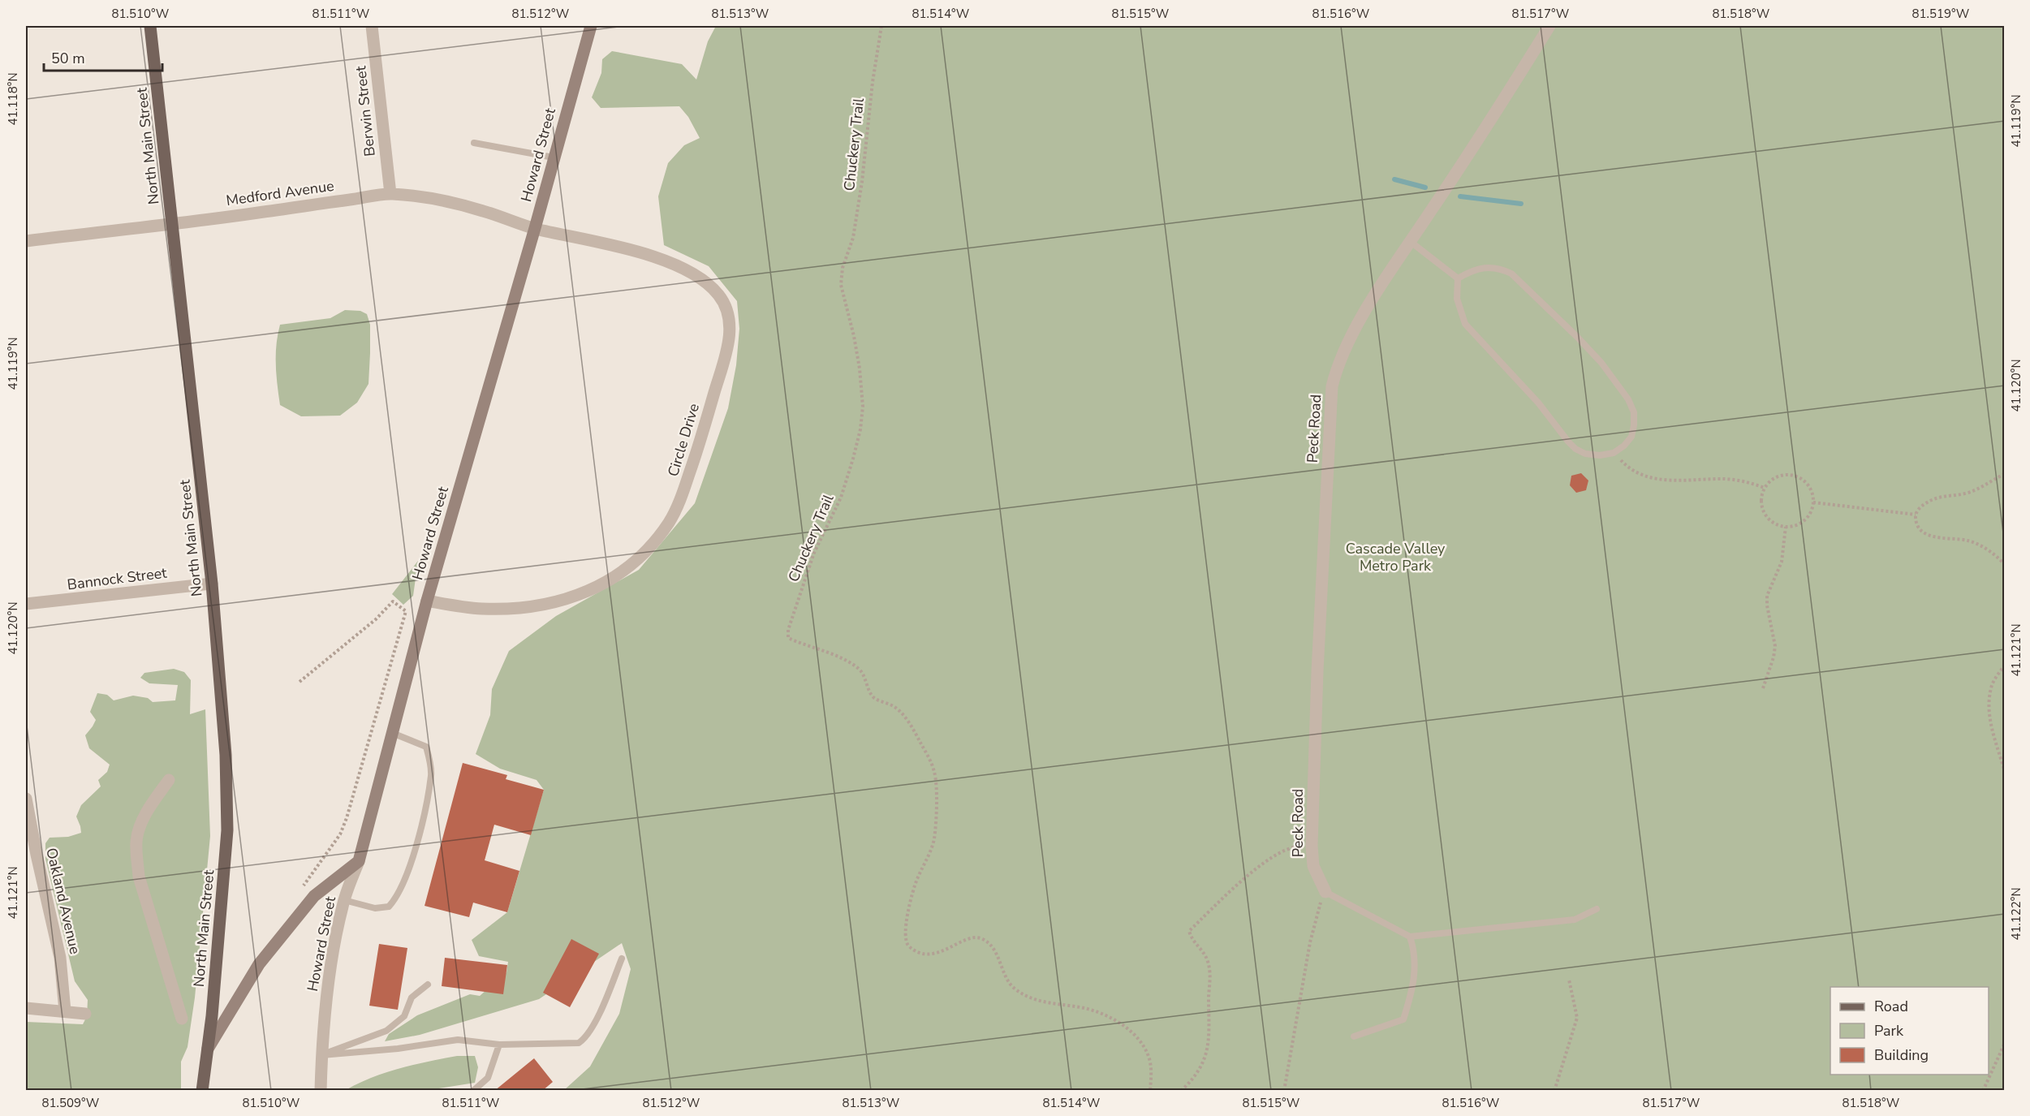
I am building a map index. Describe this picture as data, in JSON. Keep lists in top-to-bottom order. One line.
{"streets":{"main road":["North Main Street","Howard Street"],"street":["Berwin Street","Medford Avenue","Peck Road","Circle Drive","Bannock Street","Oakland Avenue"],"path":["Chuckery Trail"]},"crossings":[["Berwin Street","Medford Avenue"],["North Main Street","Medford Avenue"],["North Main Street","Bannock Street"],["Howard Street","Medford Avenue"],["Howard Street","Circle Drive"],["Medford Avenue","Circle Drive"]],"parks":["Cascade Valley Metro Park"],"legend":["Road","Park","Building"],"scale_bar":"50 m","coordinates":["81.510°W","81.511°W","81.512°W","81.513°W","81.514°W","81.515°W","81.516°W","81.517°W","81.518°W","81.519°W","41.118°N","41.119°N","41.120°N","41.121°N","41.122°N","81.509°W"]}
